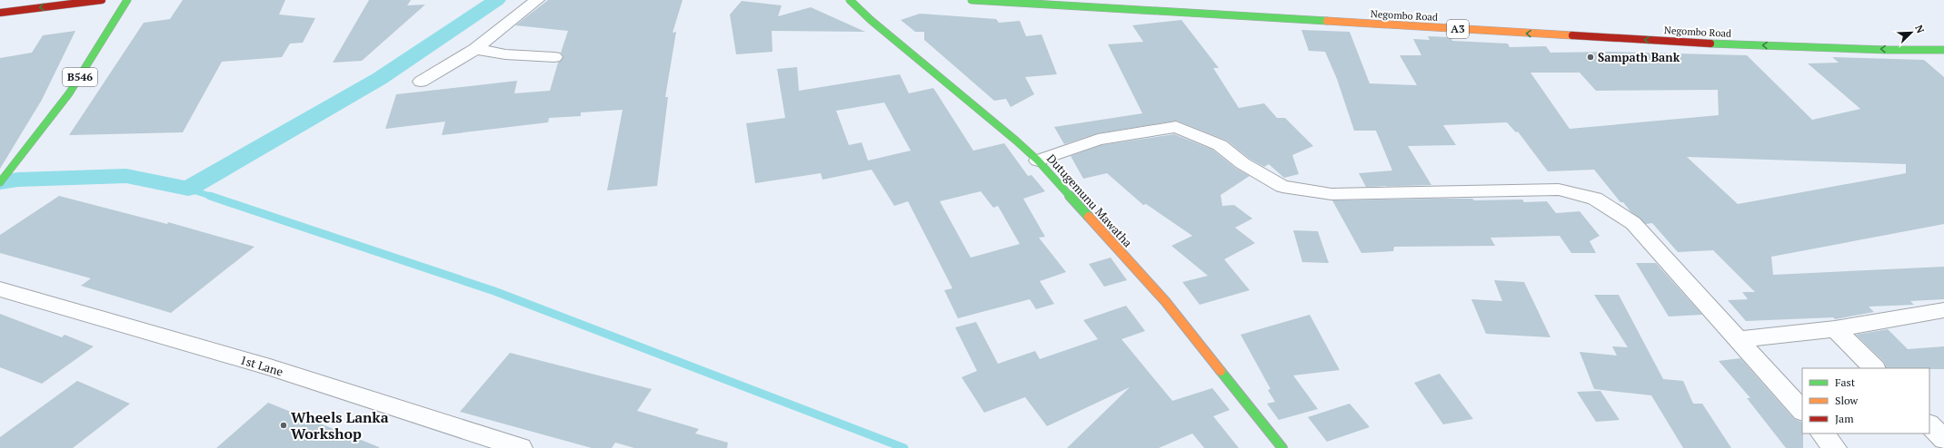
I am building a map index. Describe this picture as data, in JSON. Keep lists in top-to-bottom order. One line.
{"streets":{"main road":["Negombo Road","A3","B546","Dutugemunu Mawatha"],"street":["1st Lane"]},"one_way":["Negombo Road"],"places":["Sampath Bank","Wheels Lanka Workshop"],"legend":["Fast","Slow","Jam"],"north":"top right"}
